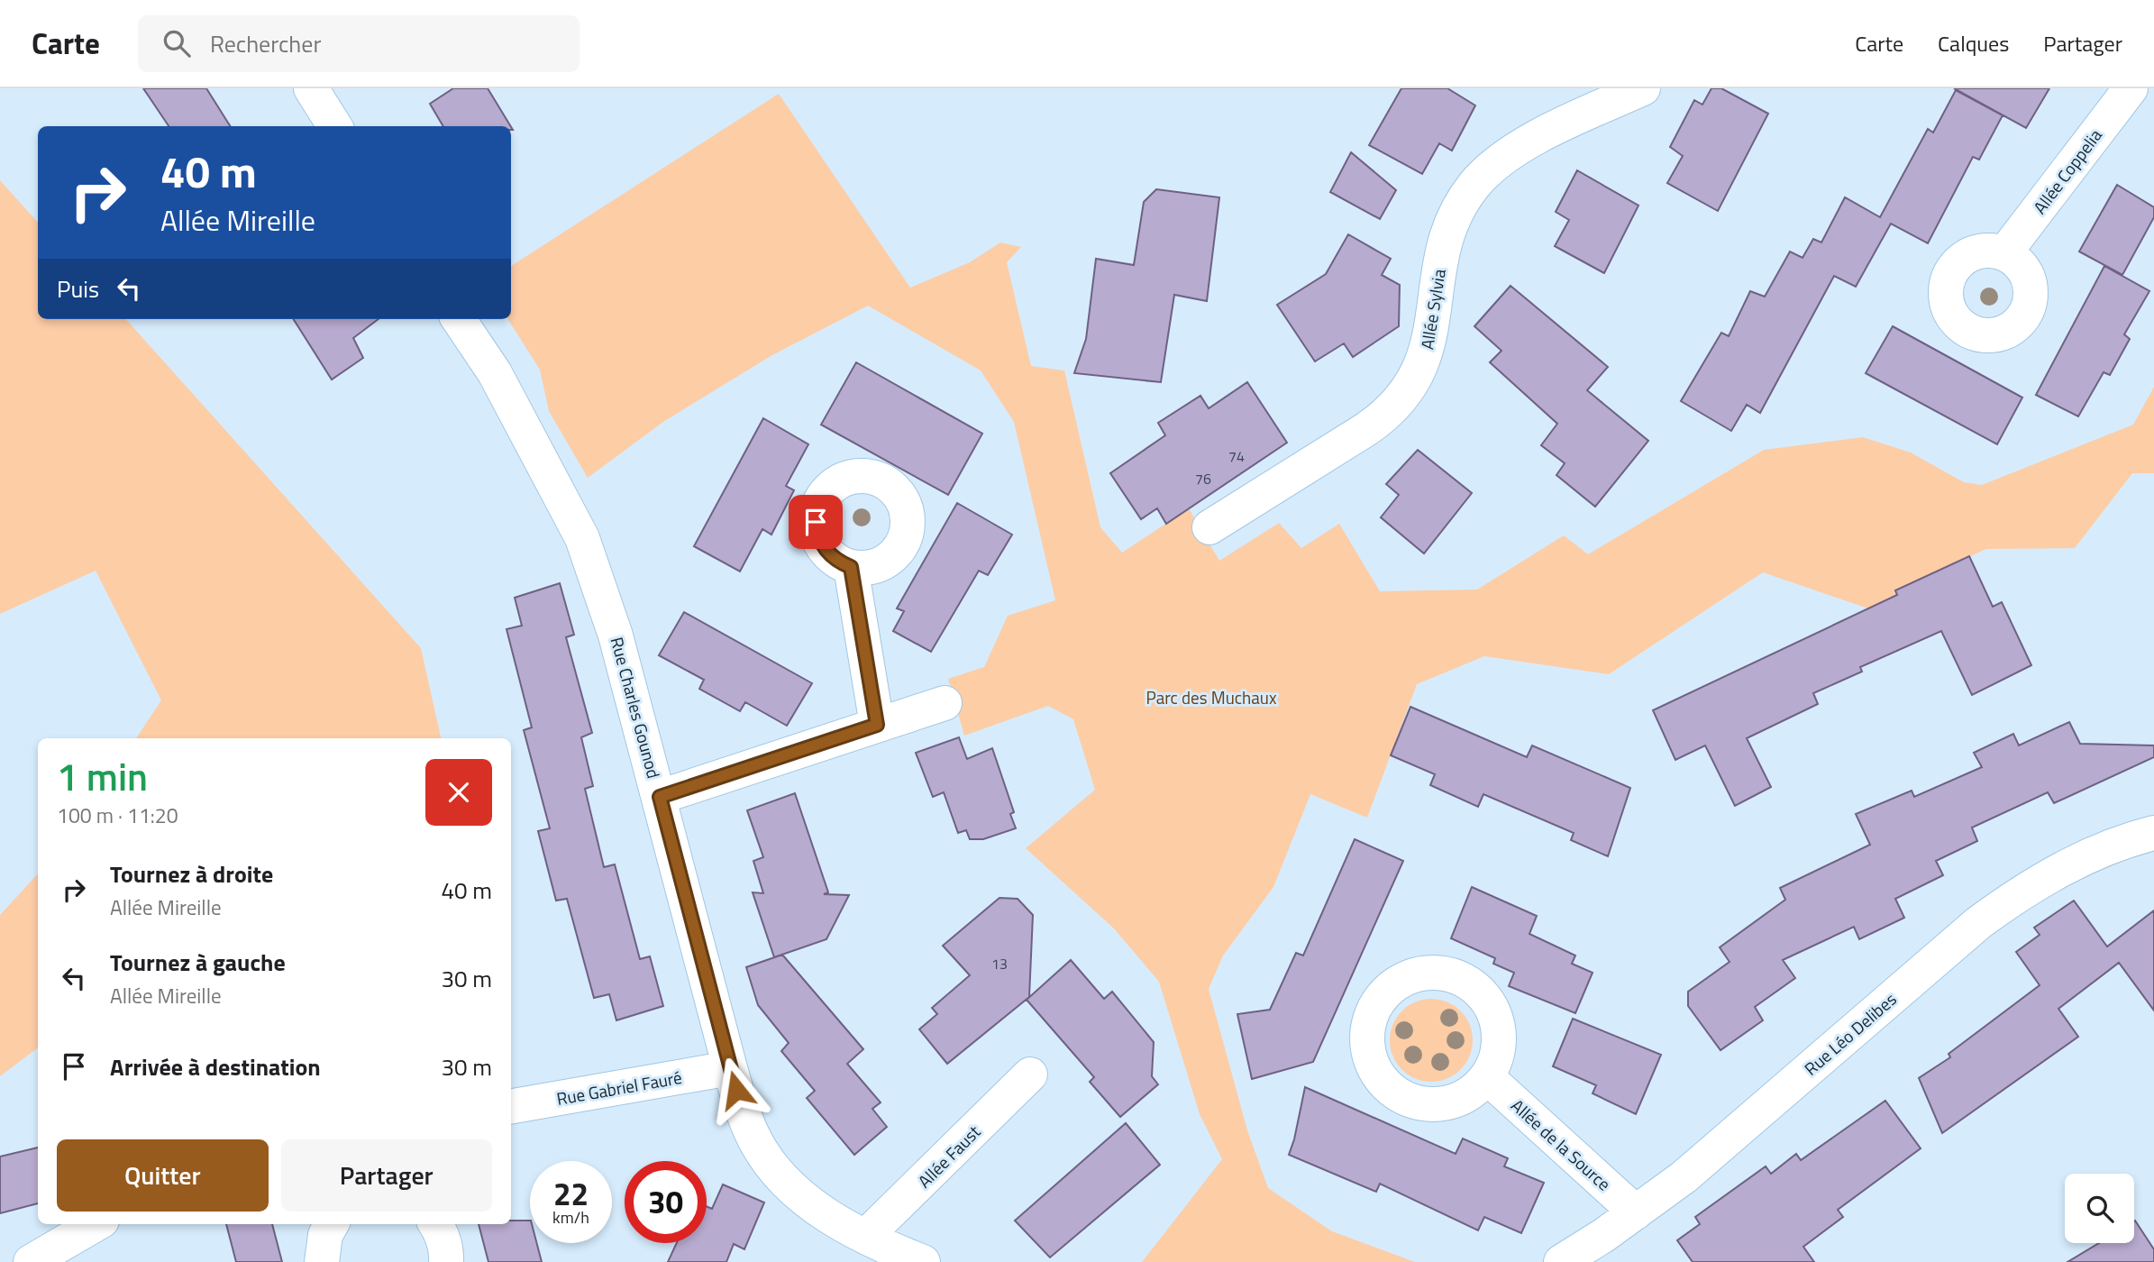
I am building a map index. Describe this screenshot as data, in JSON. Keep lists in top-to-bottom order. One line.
{"streets":{"street":["Allée Coppelia","Allée Sylvia","Rue Charles Gounod","Rue Léo Delibes","Rue Gabriel Fauré","Allée de la Source","Allée Faust"]},"crossings":[["Rue Charles Gounod","Rue Gabriel Fauré"],["Rue Charles Gounod","Allée Faust"],["Rue Léo Delibes","Allée de la Source"]],"parks":["Parc des Muchaux"],"house_numbers":["74","76","13"],"page":{"header":"Carte","search":"Rechercher","nav":["Carte","Calques","Partager"],"turn":["40 m","Allée Mireille"],"then":"Puis","heading":["1 min","100 m · 11:20"],"list":[{"name":"Tournez à droite","note":"Allée Mireille","value":"40 m"},{"name":"Tournez à gauche","note":"Allée Mireille","value":"30 m"},{"name":"Arrivée à destination","value":"30 m"}],"buttons":["Quitter","Partager"],"speed":"22 km/h","limit":"30"}}
